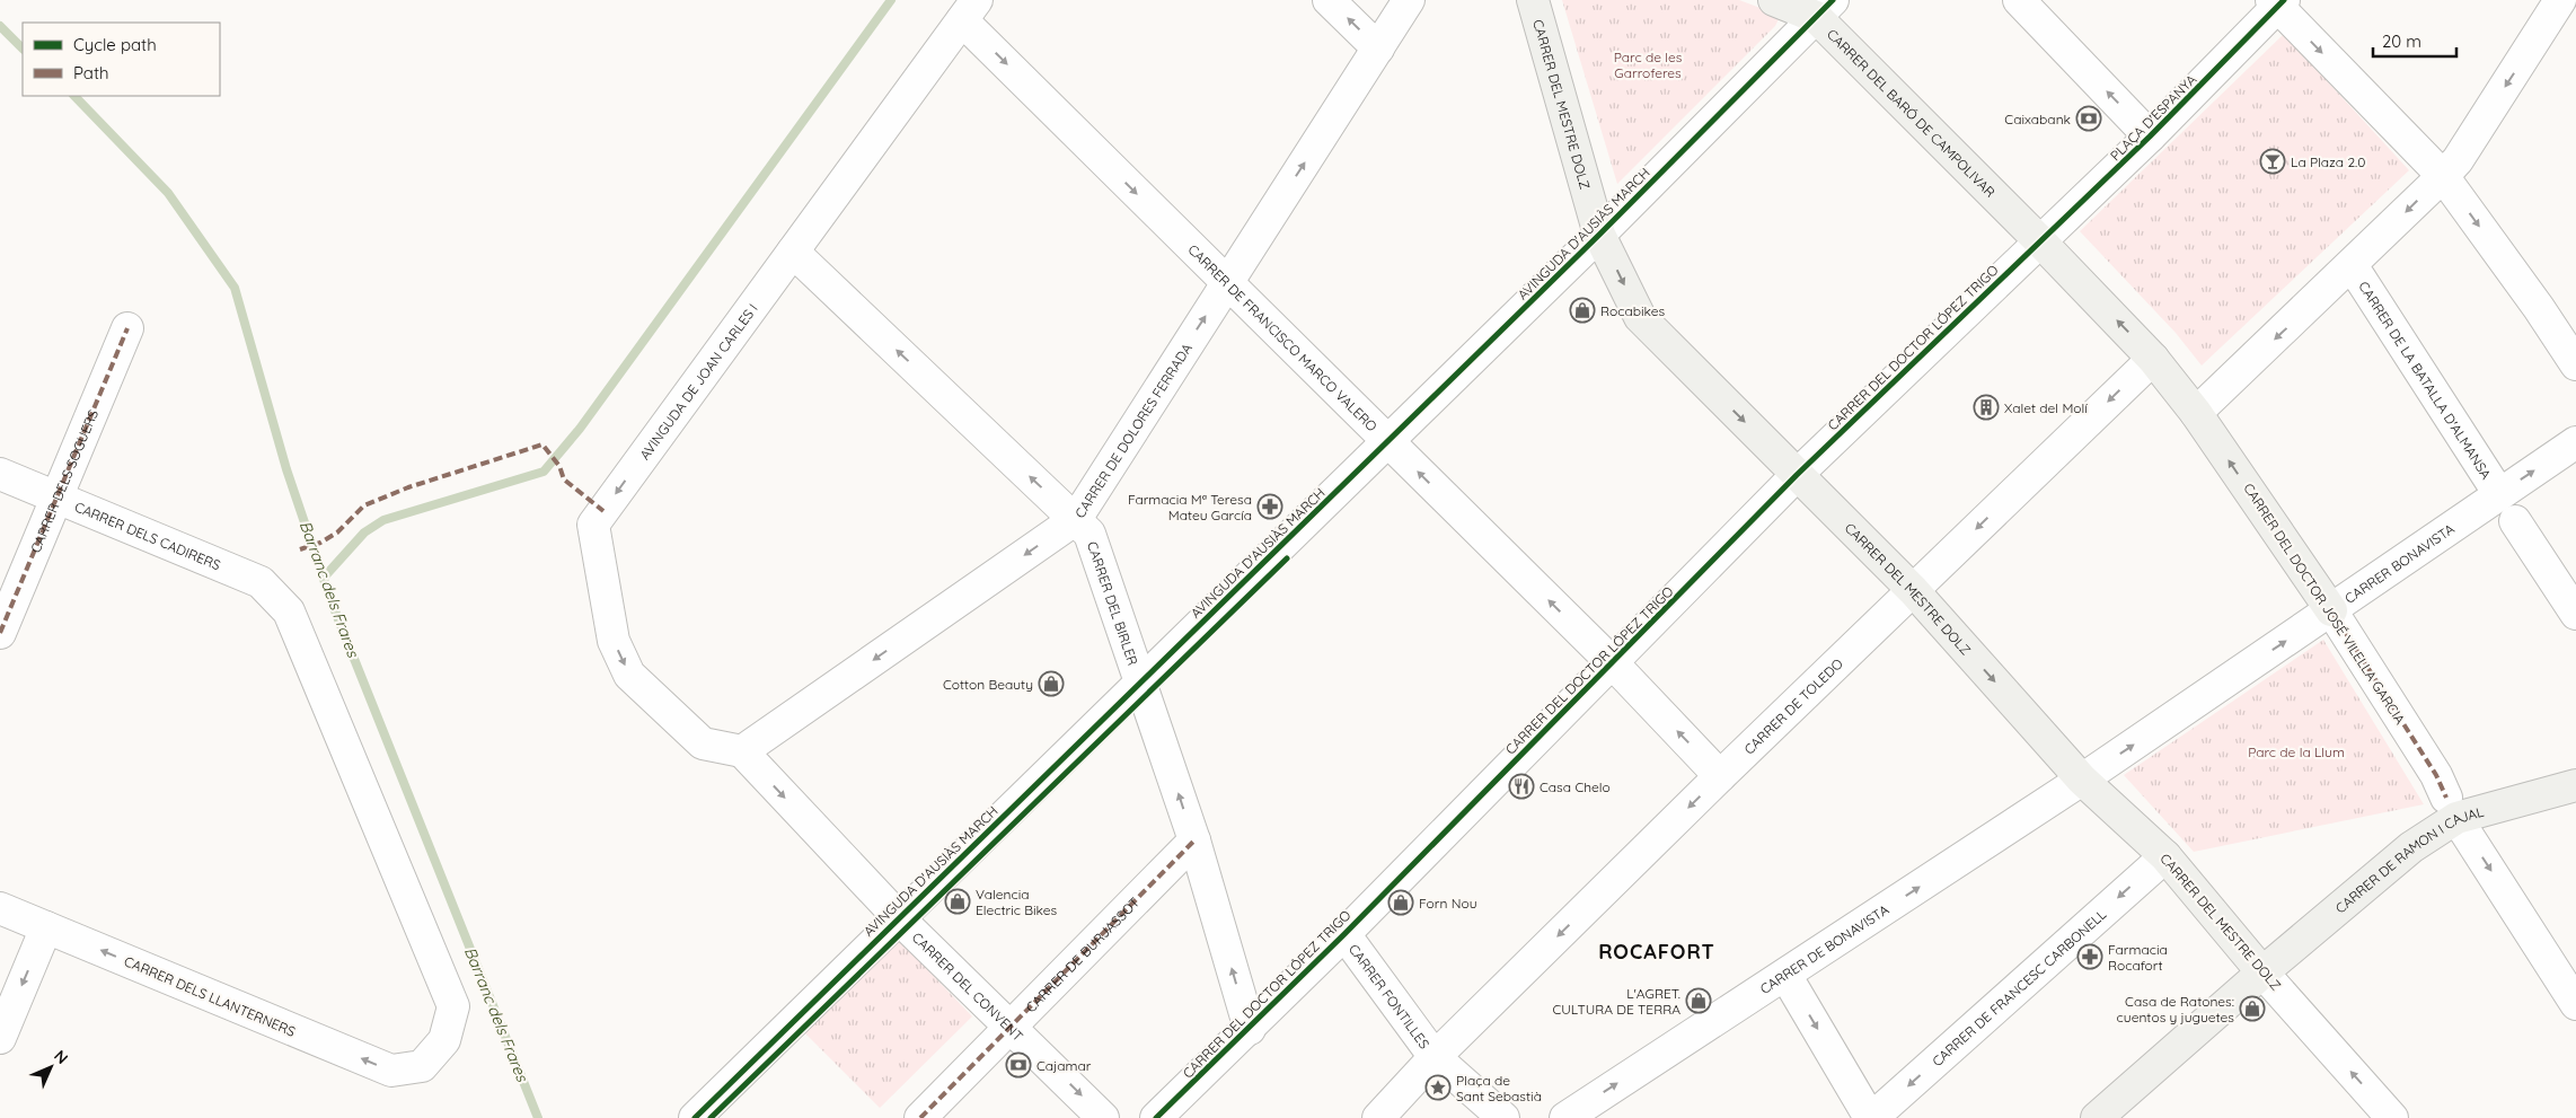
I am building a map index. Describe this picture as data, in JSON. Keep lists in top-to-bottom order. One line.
{"streets":{"street":["CARRER DEL MESTRE DOLZ","CARRER DEL BARÓ DE CAMPOLIVAR","PLAÇA D'ESPANYA","AVINGUDA D'AUSIÀS MARCH","CARRER DE FRANCISCO MARCO VALERO","CARRER DEL DOCTOR LÓPEZ TRIGO","CARRER DE LA BATALLA D'ALMANSA","AVINGUDA DE JOAN CARLES I","CARRER DE DOLORES FERRADA","CARRER DELS SOGUERS","CARRER DELS CADIRERS","CARRER BONAVISTA","CARRER DEL BIRLER","CARRER DEL DOCTOR JOSÉ VILELLA GARCIA","CARRER DE TOLEDO","CARRER DE RAMON I CAJAL","CARRER DE BONAVISTA","CARRER DE BURJASSOT","CARRER DEL CONVENT","CARRER DE FRANCESC CARBONELL","CARRER FONTILLES","CARRER DELS LLANTERNERS"]},"crossings":[["CARRER DEL MESTRE DOLZ","AVINGUDA D'AUSIÀS MARCH"],["CARRER DEL MESTRE DOLZ","CARRER DEL DOCTOR LÓPEZ TRIGO"],["CARRER DEL MESTRE DOLZ","CARRER BONAVISTA"],["CARRER DEL MESTRE DOLZ","CARRER DE TOLEDO"],["CARRER DEL MESTRE DOLZ","CARRER DE RAMON I CAJAL"],["CARRER DEL MESTRE DOLZ","CARRER DE BONAVISTA"],["CARRER DEL MESTRE DOLZ","CARRER DE FRANCESC CARBONELL"],["CARRER DEL BARÓ DE CAMPOLIVAR","PLAÇA D'ESPANYA"],["CARRER DEL BARÓ DE CAMPOLIVAR","AVINGUDA D'AUSIÀS MARCH"],["CARRER DEL BARÓ DE CAMPOLIVAR","CARRER DEL DOCTOR LÓPEZ TRIGO"],["PLAÇA D'ESPANYA","CARRER DEL DOCTOR LÓPEZ TRIGO"],["AVINGUDA D'AUSIÀS MARCH","CARRER DE FRANCISCO MARCO VALERO"],["AVINGUDA D'AUSIÀS MARCH","CARRER DEL BIRLER"],["AVINGUDA D'AUSIÀS MARCH","CARRER DEL CONVENT"],["CARRER DE FRANCISCO MARCO VALERO","CARRER DEL DOCTOR LÓPEZ TRIGO"],["CARRER DE FRANCISCO MARCO VALERO","AVINGUDA DE JOAN CARLES I"],["CARRER DE FRANCISCO MARCO VALERO","CARRER DE DOLORES FERRADA"],["CARRER DE FRANCISCO MARCO VALERO","CARRER DE TOLEDO"],["CARRER DEL DOCTOR LÓPEZ TRIGO","CARRER DEL BIRLER"],["CARRER DEL DOCTOR LÓPEZ TRIGO","CARRER FONTILLES"],["CARRER DE LA BATALLA D'ALMANSA","CARRER BONAVISTA"],["AVINGUDA DE JOAN CARLES I","CARRER DE DOLORES FERRADA"],["AVINGUDA DE JOAN CARLES I","CARRER DEL BIRLER"],["AVINGUDA DE JOAN CARLES I","CARRER DEL CONVENT"],["CARRER DE DOLORES FERRADA","CARRER DEL BIRLER"],["CARRER DE DOLORES FERRADA","CARRER DEL CONVENT"],["CARRER DELS SOGUERS","CARRER DELS CADIRERS"],["CARRER DELS CADIRERS","CARRER DELS LLANTERNERS"],["CARRER BONAVISTA","CARRER DEL DOCTOR JOSÉ VILELLA GARCIA"],["CARRER BONAVISTA","CARRER DE BONAVISTA"],["CARRER DEL BIRLER","CARRER DE BURJASSOT"],["CARRER DEL DOCTOR JOSÉ VILELLA GARCIA","CARRER DE RAMON I CAJAL"],["CARRER DE TOLEDO","CARRER FONTILLES"],["CARRER DE BURJASSOT","CARRER DEL CONVENT"]],"one_way":["PLAÇA D'ESPANYA","CARRER BONAVISTA","CARRER DEL BIRLER","CARRER DE TOLEDO","CARRER DE BONAVISTA","CARRER DEL CONVENT","CARRER DE FRANCESC CARBONELL","CARRER DELS LLANTERNERS"],"districts":["ROCAFORT"],"water":["Barranc dels Frares"],"parks":["Parc de les Garroferes","Parc de la Llum"],"places":{"bank":["Caixabank","Cajamar"],"bar":["La Plaza 2.0"],"shop":["Rocabikes","Cotton Beauty","Valencia Electric Bikes","Forn Nou","L'AGRET. CULTURA DE TERRA","Casa de Ratones: cuentos y juguetes"],"building":["Xalet del Molí"],"pharmacy":["Farmacia Mª Teresa Mateu García","Farmacia Rocafort"],"restaurant":["Casa Chelo"],"place":["Plaça de Sant Sebastià"]},"legend":["Cycle path","Path"],"scale_bar":"20 m","north":"top right"}
